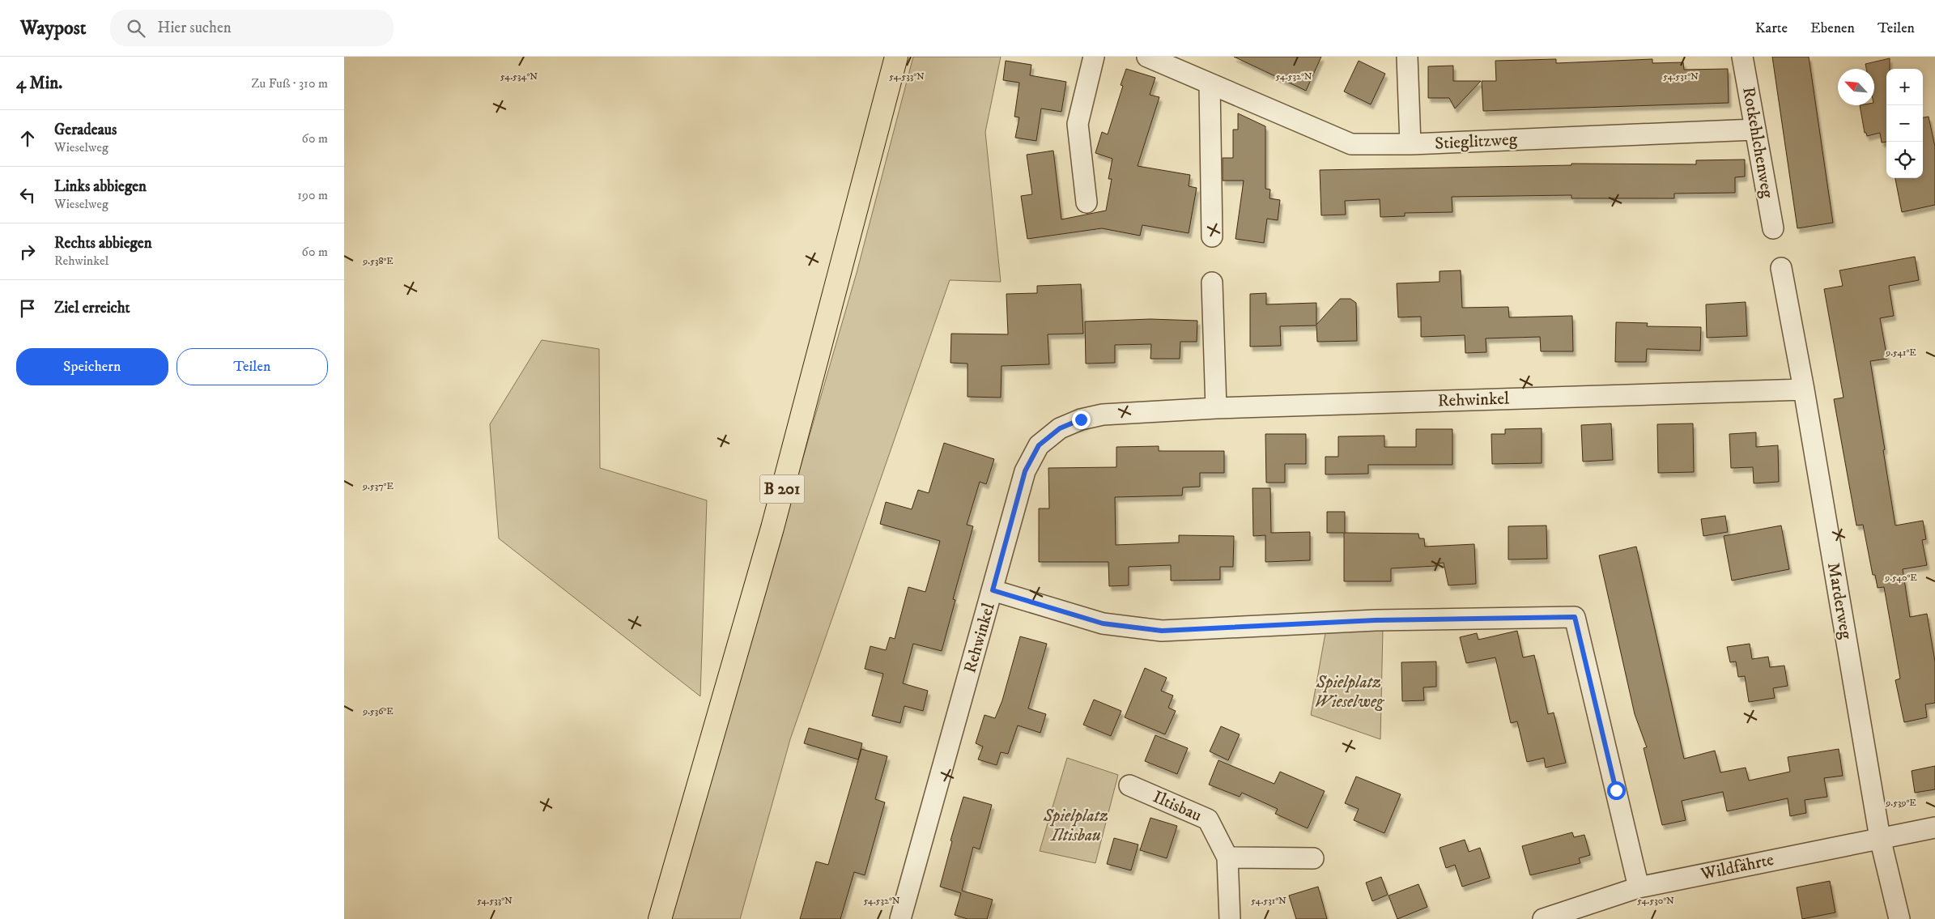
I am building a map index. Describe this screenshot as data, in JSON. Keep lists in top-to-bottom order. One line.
{"streets":{"main road":["B 201"],"street":["Stieglitzweg","Rotkehlchenweg","Rehwinkel","Marderweg","Iltisbau","Wildfährte"]},"crossings":[["Stieglitzweg","Rotkehlchenweg"],["Rehwinkel","Marderweg"],["Marderweg","Wildfährte"]],"parks":["Spielplatz Wieselweg","Spielplatz Iltisbau"],"north":"top left","page":{"header":"Waypost","search":"Hier suchen","nav":["Karte","Ebenen","Teilen"],"heading":["4 Min.","Zu Fuß · 310 m"],"map_buttons":["+","−"],"list":[["Geradeaus","Wieselweg","60 m"],["Links abbiegen","Wieselweg","190 m"],["Rechts abbiegen","Rehwinkel","60 m"],"Ziel erreicht"],"buttons":["Speichern","Teilen"]},"coordinates":["54.533°N","54.532°N","54.531°N","54.534°N","9.538°E","9.541°E","9.537°E","9.540°E","9.536°E","9.539°E","54.530°N"]}
